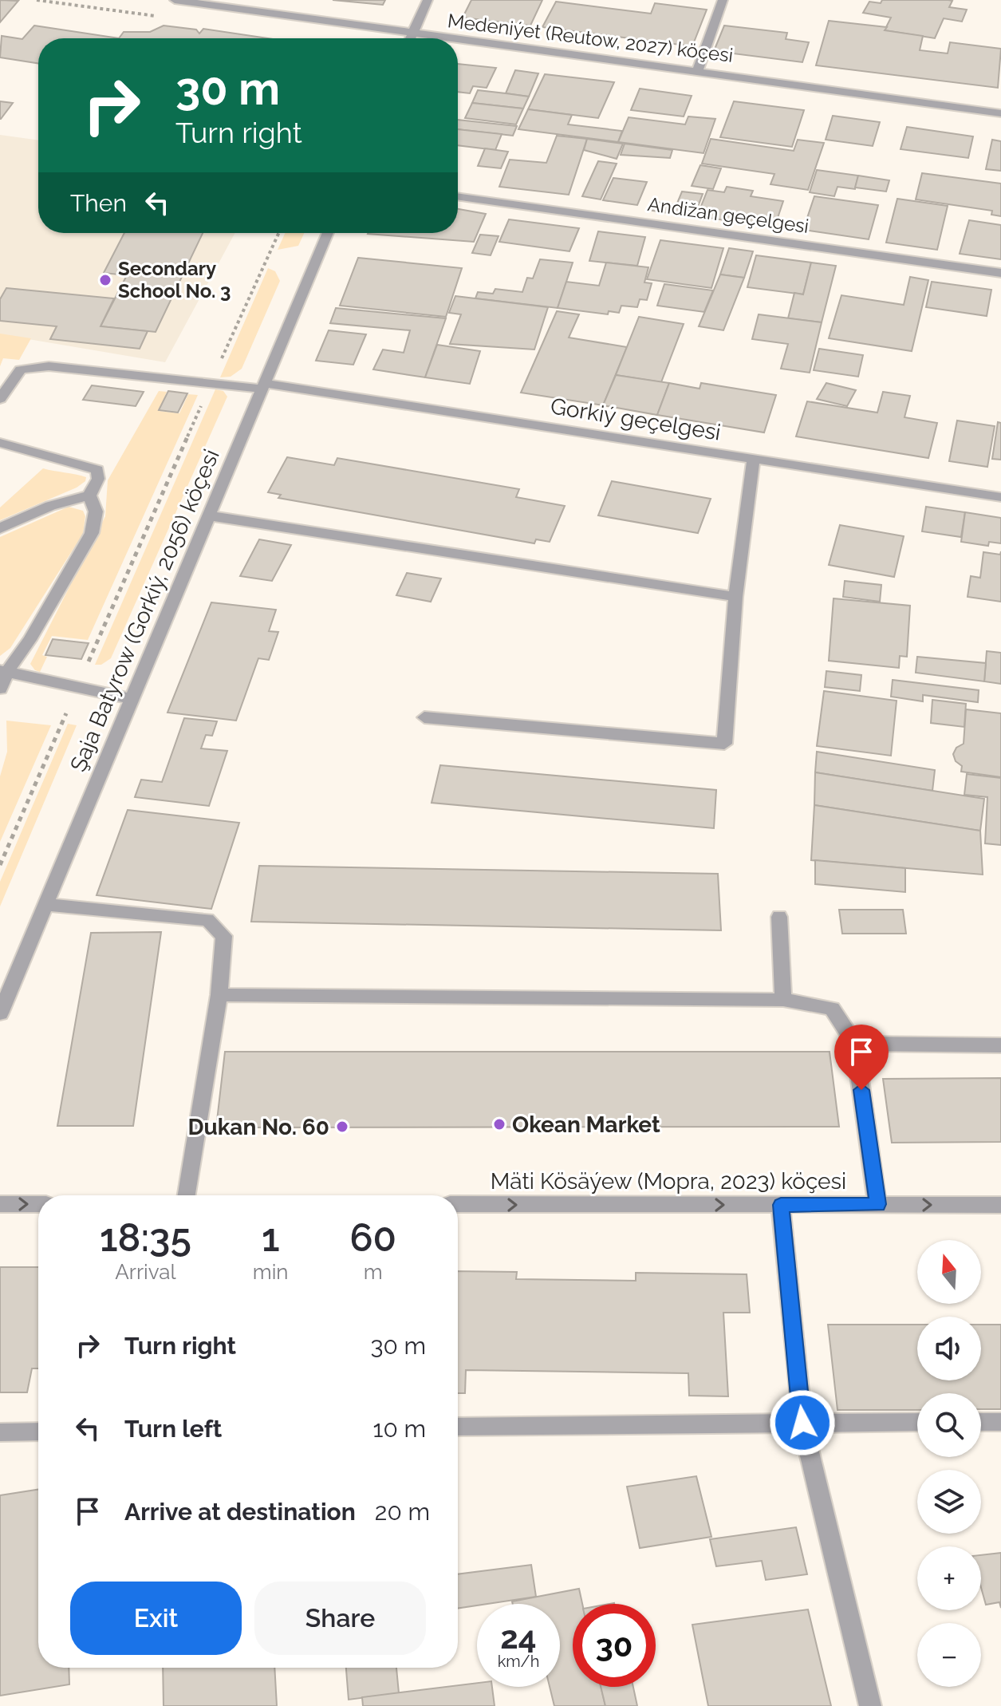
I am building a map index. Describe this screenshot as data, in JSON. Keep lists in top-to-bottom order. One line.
{"streets":{"street":["Medeniýet (Reutow, 2027) köçesi","Andižan geçelgesi","Gorkiý geçelgesi","Şaja Batyrow (Gorkiý, 2056) köçesi","Mäti Kösäýew (Mopra, 2023) köçesi"]},"crossings":[["Gorkiý geçelgesi","Şaja Batyrow (Gorkiý, 2056) köçesi"]],"one_way":["Mäti Kösäýew (Mopra, 2023) köçesi"],"places":["Secondary School No. 3","Okean Market","Dukan No. 60"],"north":"top","page":{"turn":["30 m","Turn right"],"then":"Then","eta":["18:35","Arrival","1","min","60","m"],"map_buttons":["+","−"],"list":[{"name":"Turn right","value":"30 m"},{"name":"Turn left","value":"10 m"},{"name":"Arrive at destination","value":"20 m"}],"buttons":["Exit","Share"],"speed":"24 km/h","limit":"30"}}
